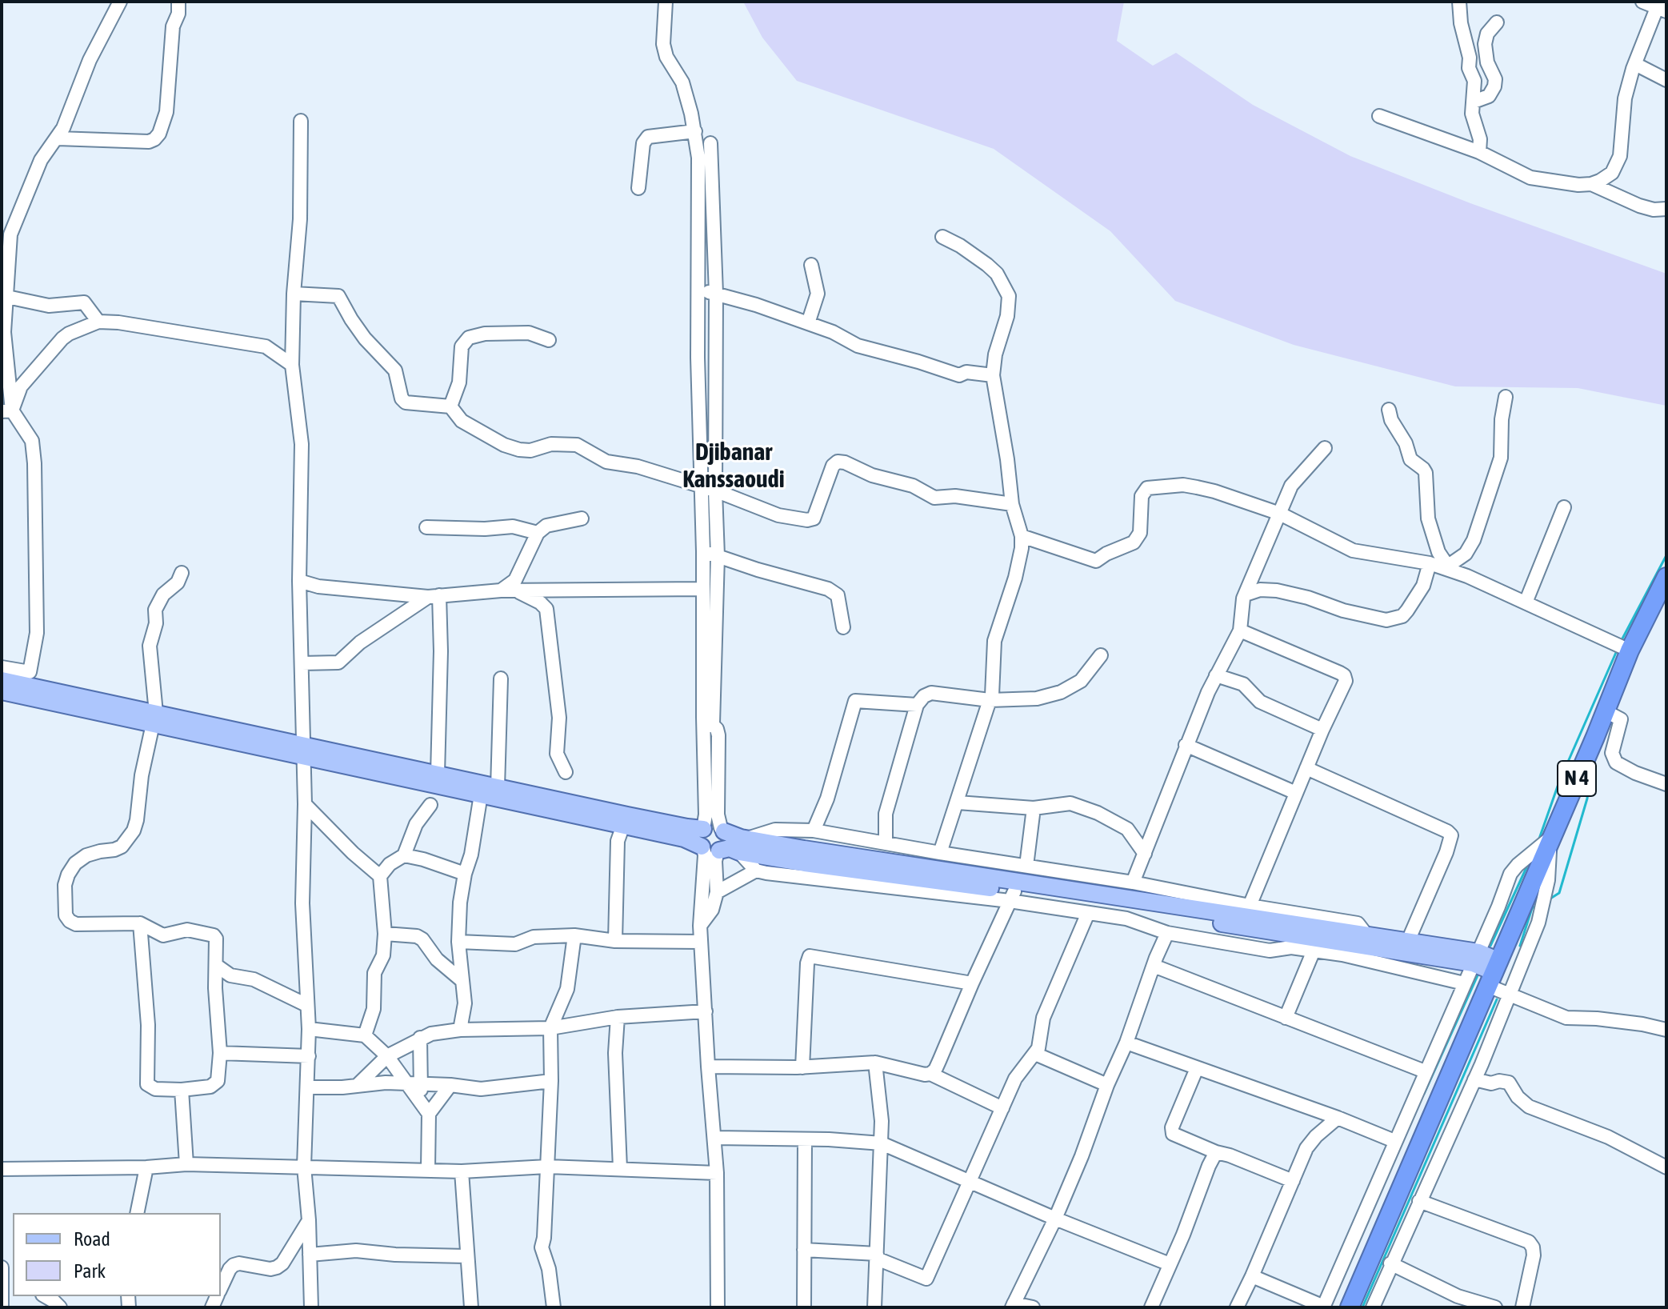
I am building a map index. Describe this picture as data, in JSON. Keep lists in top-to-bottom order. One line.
{"streets":{"highway":["N 4"]},"districts":["Djibanar Kanssaoudi"],"legend":["Road","Park"]}
